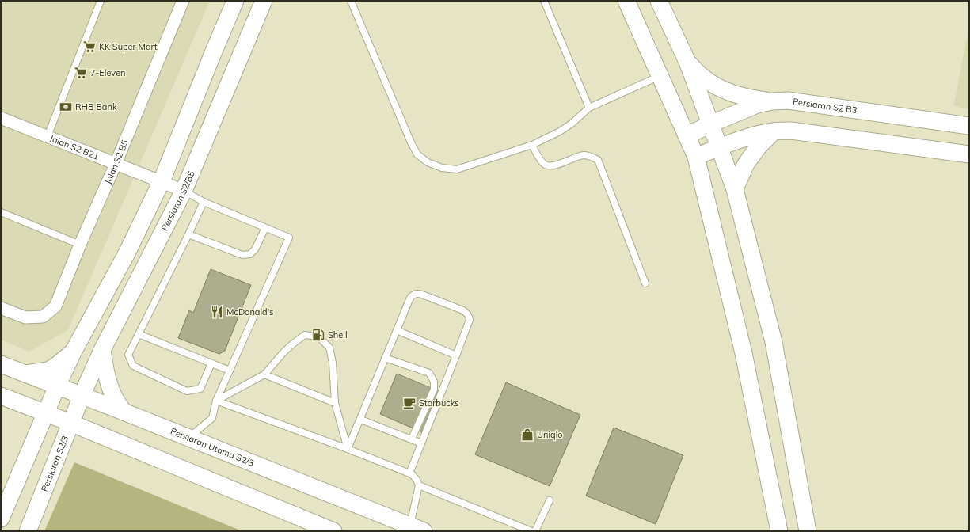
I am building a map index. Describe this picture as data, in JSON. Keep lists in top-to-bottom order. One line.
{"streets":{"main road":["Persiaran S2 B3","Persiaran S2/B5","Persiaran Utama S2/3","Persiaran S2/3"],"street":["Jalan S2 B21","Jalan S2 B5"]},"crossings":[["Jalan S2 B21","Jalan S2 B5"],["Jalan S2 B21","Persiaran S2/B5"],["Persiaran S2/B5","Persiaran Utama S2/3"],["Persiaran S2/B5","Persiaran S2/3"],["Persiaran Utama S2/3","Persiaran S2/3"]],"places":{"supermarket":["KK Super Mart","7-Eleven"],"bank":["RHB Bank"],"restaurant":["McDonald's"],"fuel station":["Shell"],"cafe":["Starbucks"],"shop":["Uniqlo"]}}
